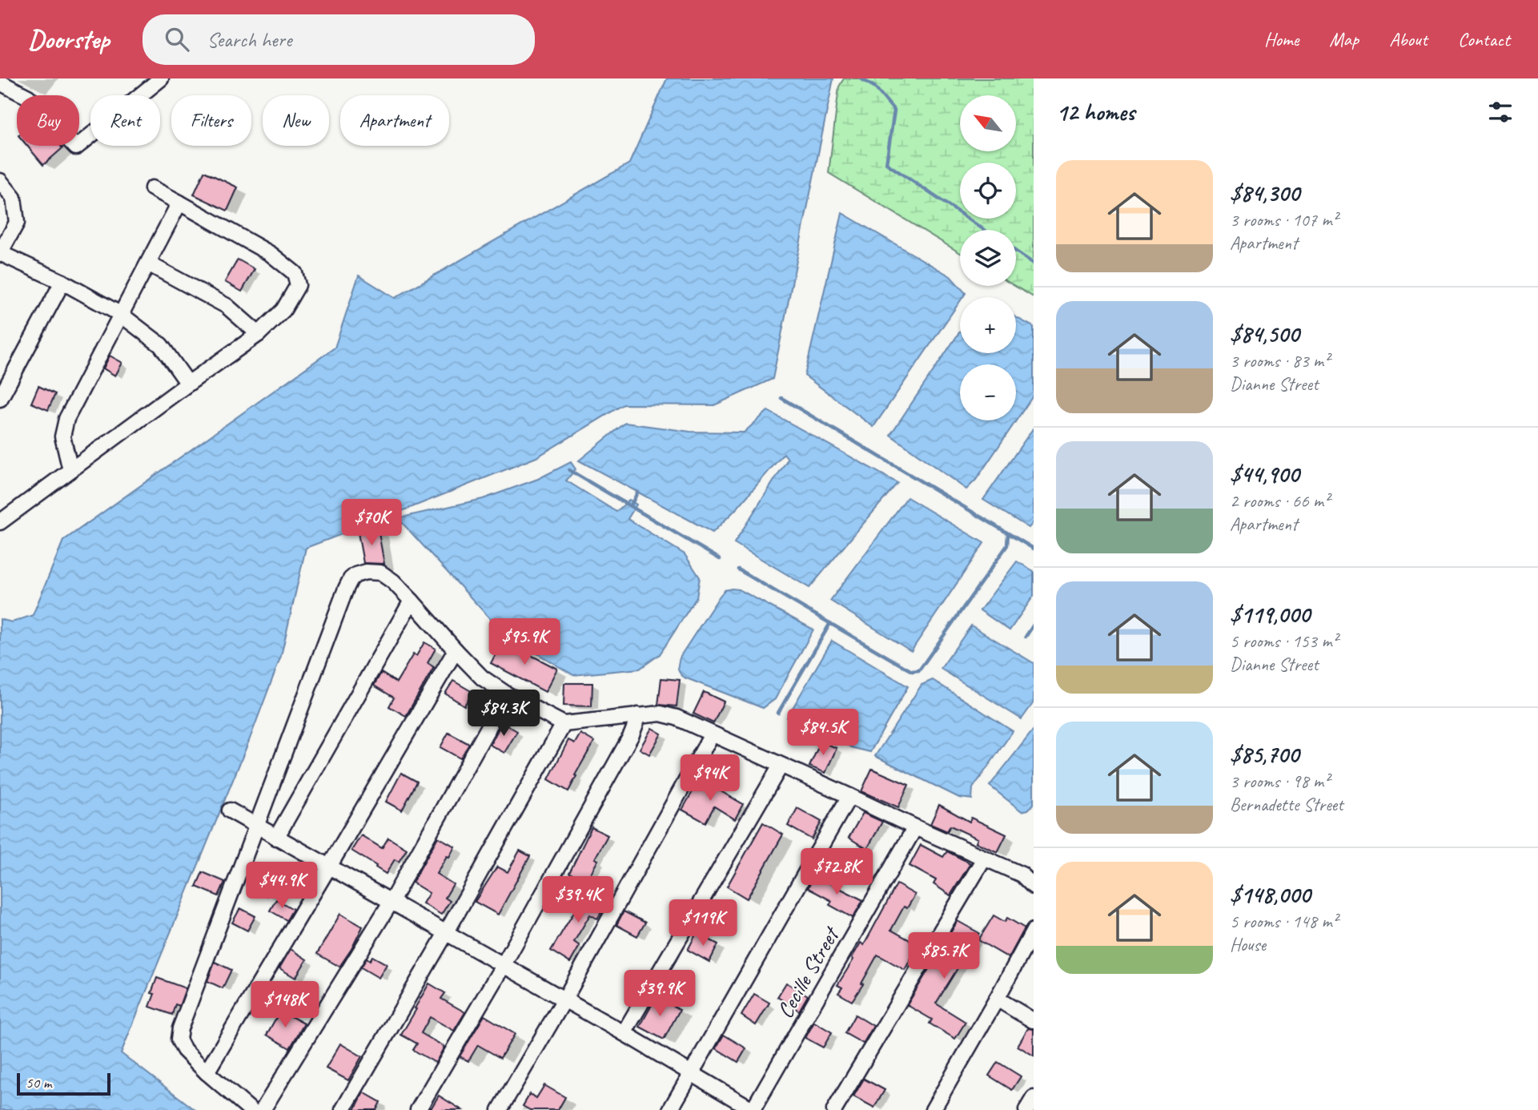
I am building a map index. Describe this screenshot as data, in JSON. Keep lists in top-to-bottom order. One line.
{"streets":{"street":["Cecille Street"]},"scale_bar":"50 m","north":"top left","page":{"header":"Doorstep","search":"Search here","nav":["Home","Map","About","Contact"],"heading":"12 homes","map_buttons":["+","−"],"chip":["Buy","Rent","Filters","New","Apartment"],"list":[{"name":"$84,300","note":"3 rooms · 107 m² · Apartment"},{"name":"$84,500","note":"3 rooms · 83 m² · Dianne Street"},{"name":"$44,900","note":"2 rooms · 66 m² · Apartment"},{"name":"$119,000","note":"5 rooms · 153 m² · Dianne Street"},{"name":"$85,700","note":"3 rooms · 98 m² · Bernadette Street"},{"name":"$148,000","note":"5 rooms · 148 m² · House"}],"price":["$70K","$95.9K","$84.3K","$84.5K","$94K","$72.8K","$44.9K","$39.4K","$119K","$85.7K","$39.9K","$148K"],"scale":"50 m"}}
